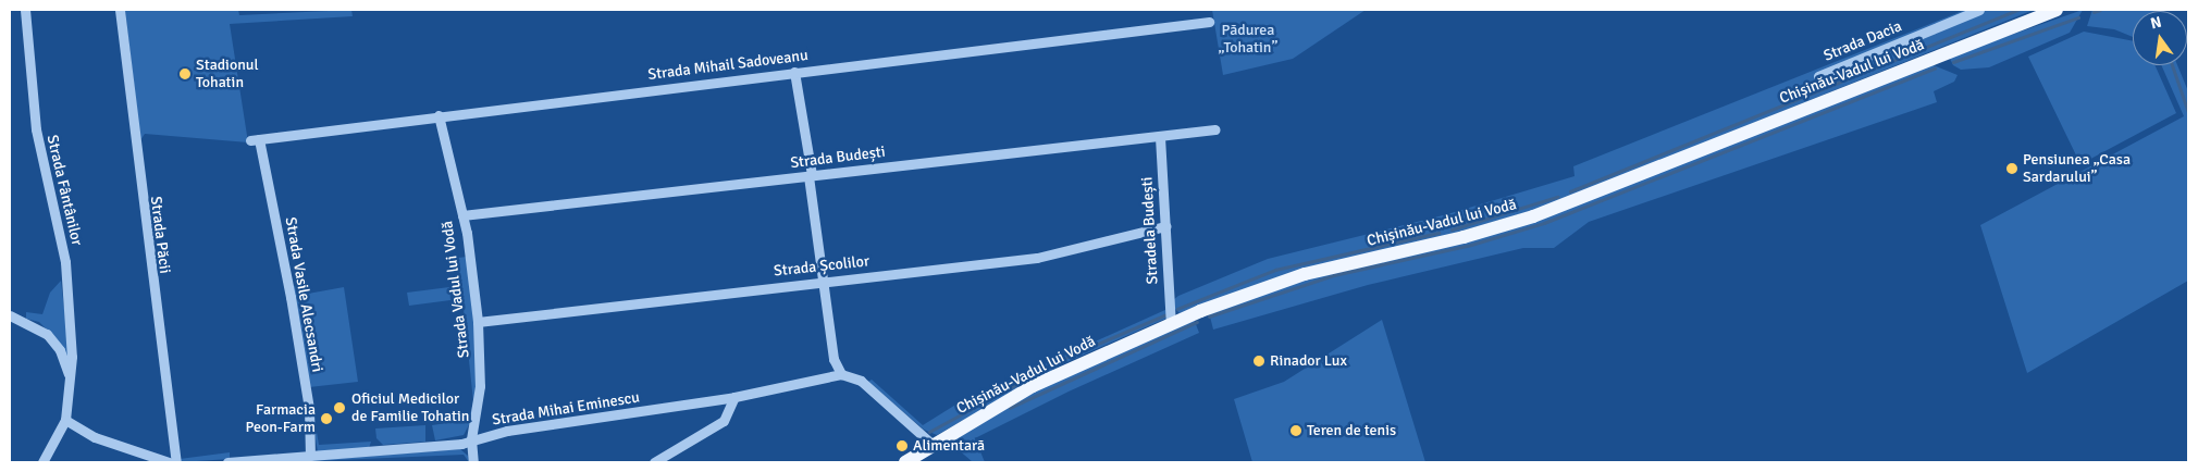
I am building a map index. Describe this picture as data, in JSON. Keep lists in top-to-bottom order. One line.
{"streets":{"main road":["Chișinău-Vadul lui Vodă"],"street":["Strada Dacia","Strada Mihail Sadoveanu","Strada Budești","Strada Fântânilor","Stradela Budești","Strada Păcii","Strada Școlilor","Strada Vadul lui Vodă","Strada Vasile Alecsandri","Strada Mihai Eminescu"]},"crossings":[["Strada Mihail Sadoveanu","Strada Vadul lui Vodă"],["Strada Mihail Sadoveanu","Strada Vasile Alecsandri"],["Chișinău-Vadul lui Vodă","Stradela Budești"],["Strada Budești","Stradela Budești"],["Strada Budești","Strada Vadul lui Vodă"],["Stradela Budești","Strada Școlilor"],["Strada Școlilor","Strada Vadul lui Vodă"],["Strada Vadul lui Vodă","Strada Mihai Eminescu"],["Strada Vasile Alecsandri","Strada Mihai Eminescu"]],"parks":["Pădurea „Tohatin”"],"places":["Stadionul Tohatin","Pensiunea „Casa Sardarului”","Rinador Lux","Oficiul Medicilor de Familie Tohatin","Farmacia Peon-Farm","Teren de tenis","Alimentară"],"north":"top"}
